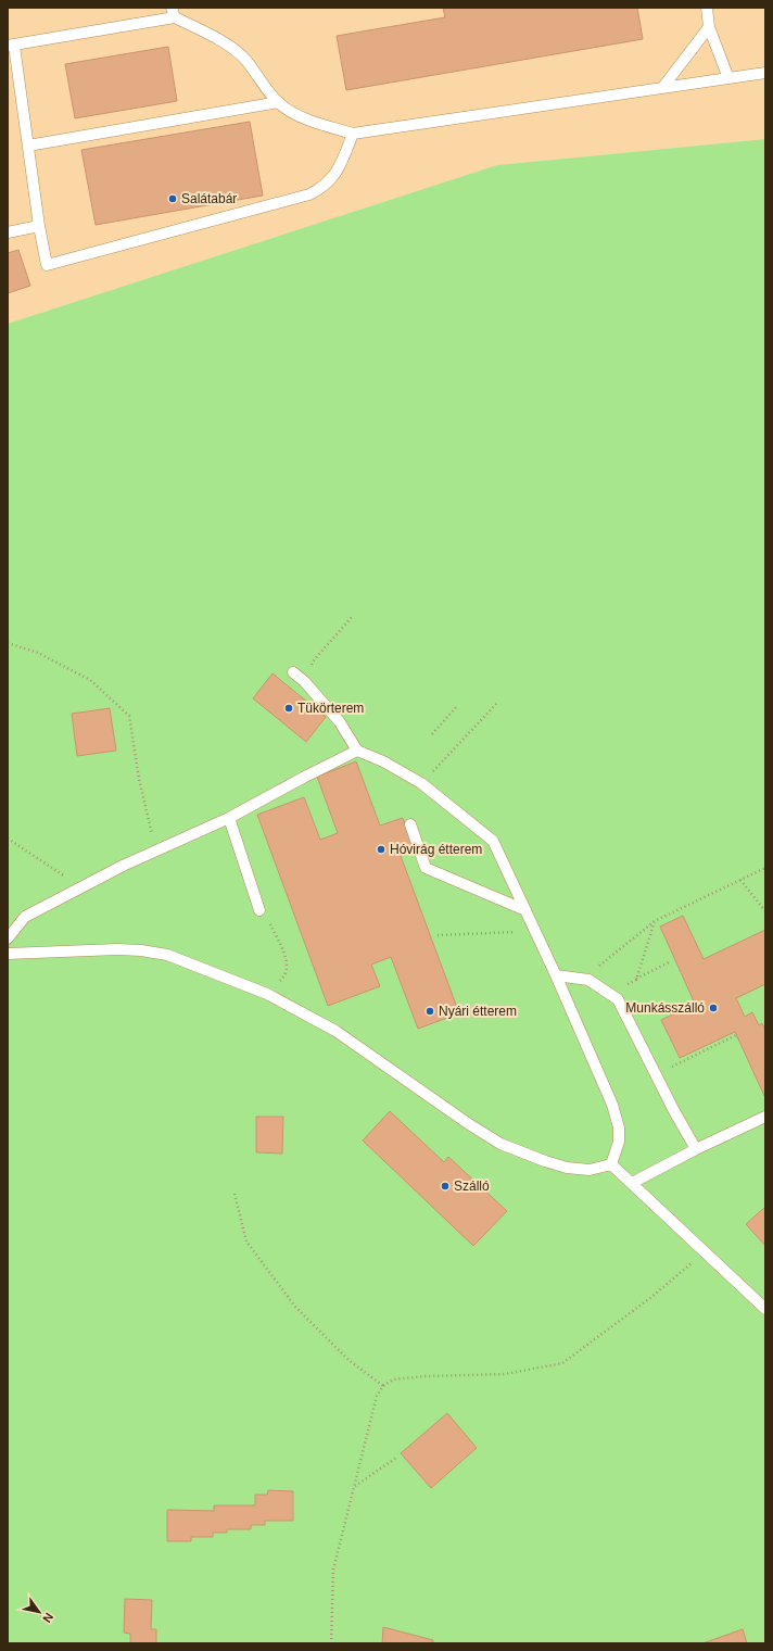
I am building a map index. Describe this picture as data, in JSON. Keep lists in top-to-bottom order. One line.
{"places":["Salátabár","Tükörterem","Hóvirág étterem","Munkásszálló","Nyári étterem","Szálló"],"north":"bottom right"}
